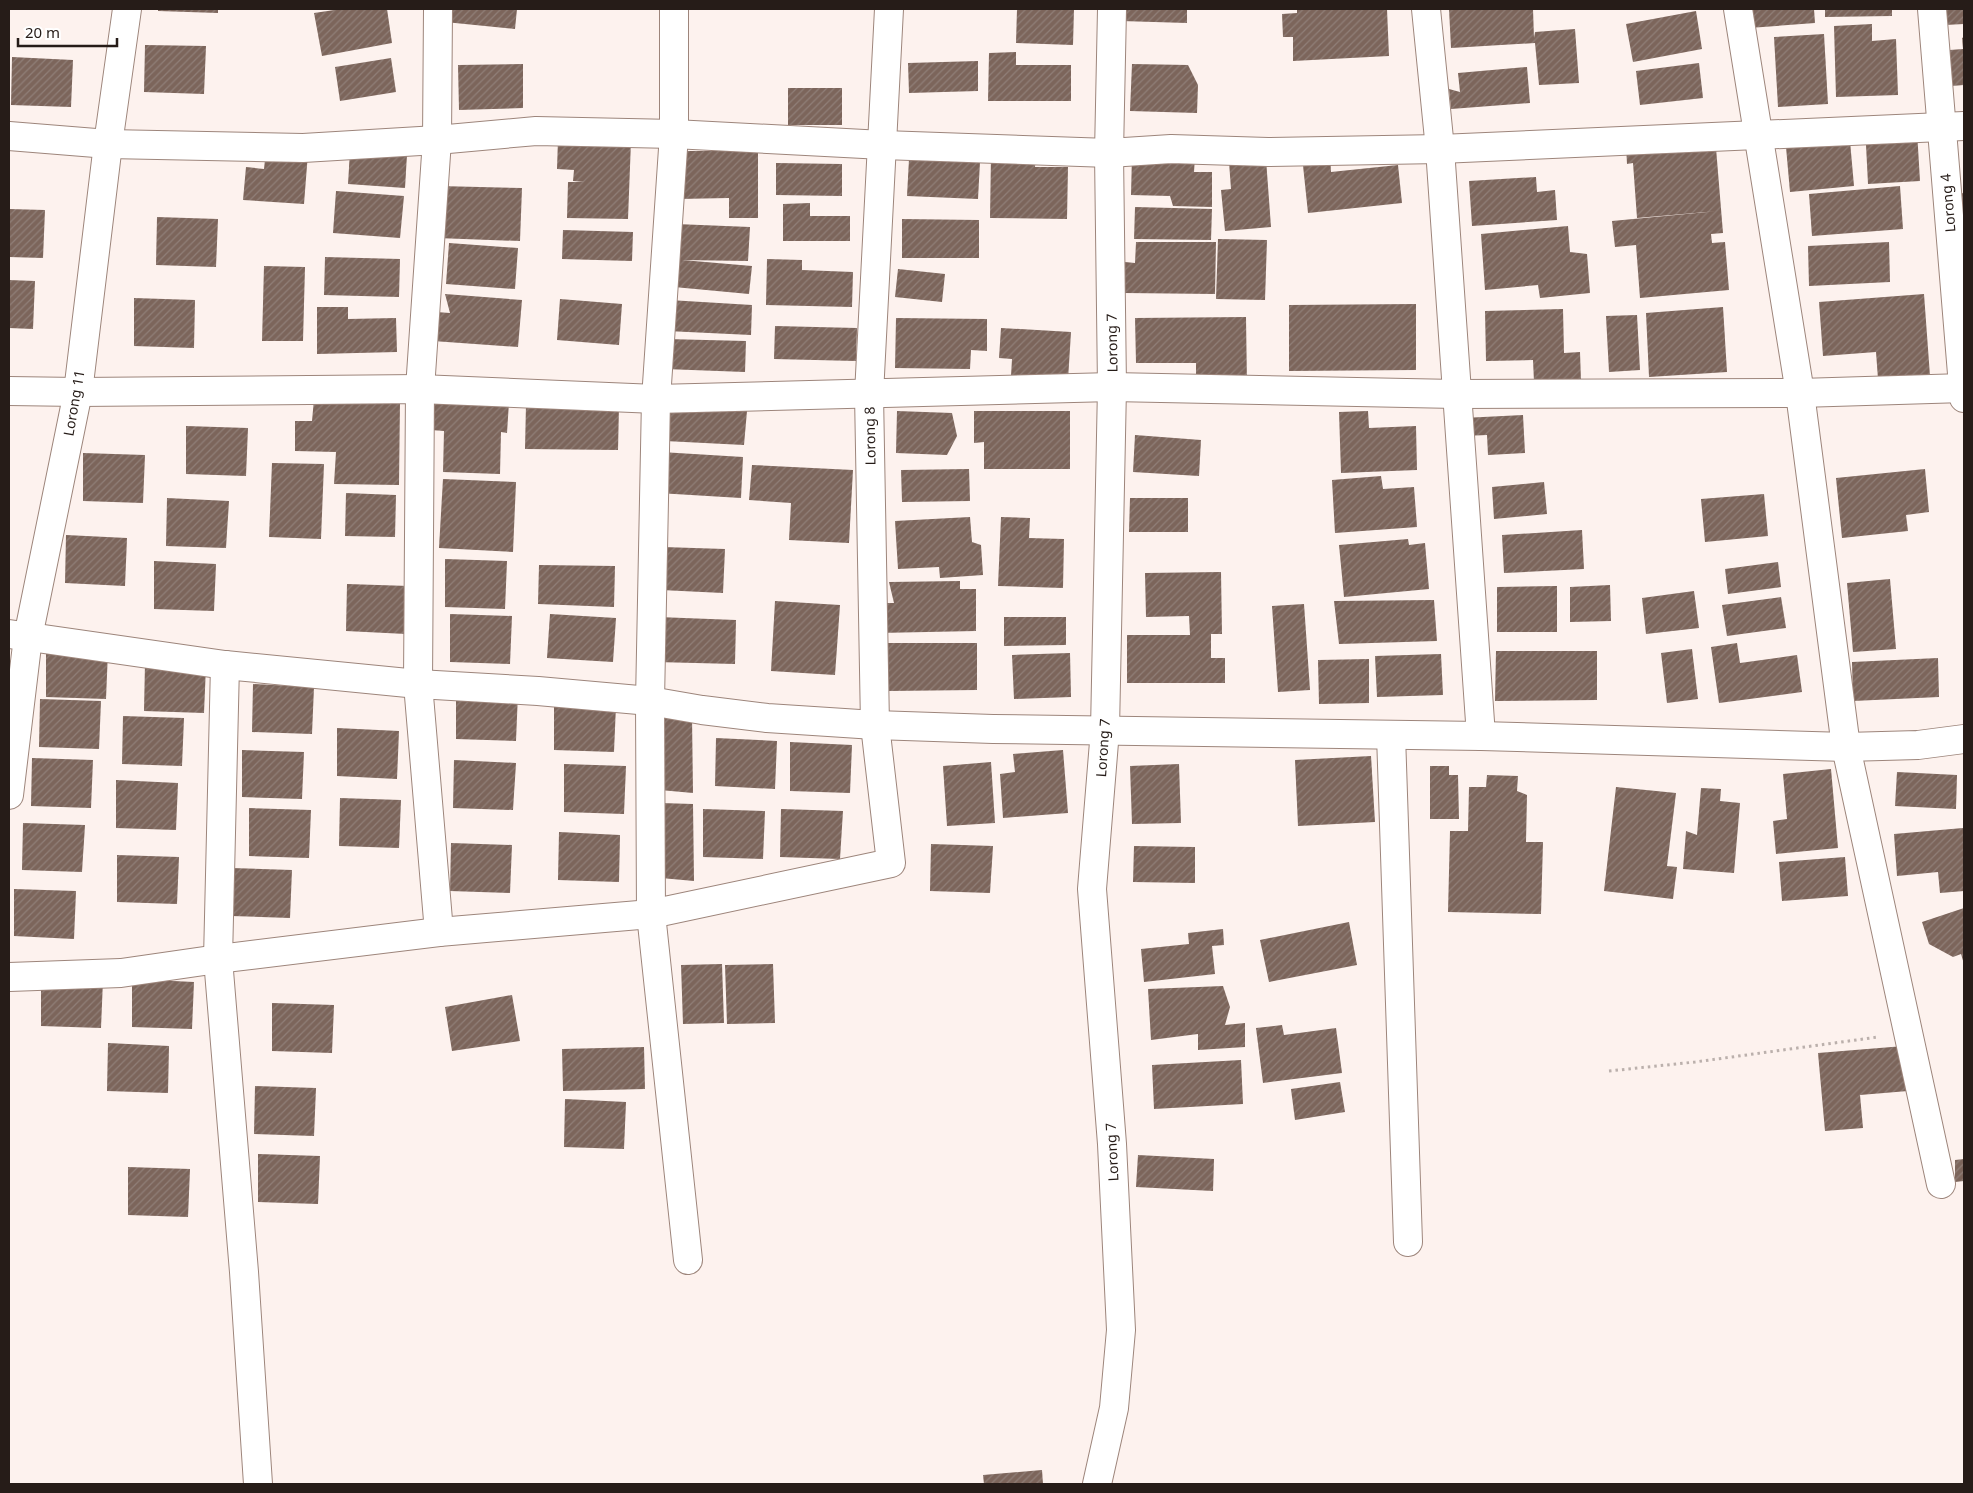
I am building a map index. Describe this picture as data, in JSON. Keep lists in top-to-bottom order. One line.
{"streets":{"street":["Lorong 4","Lorong 7","Lorong 11","Lorong 8"]},"scale_bar":"20 m"}
